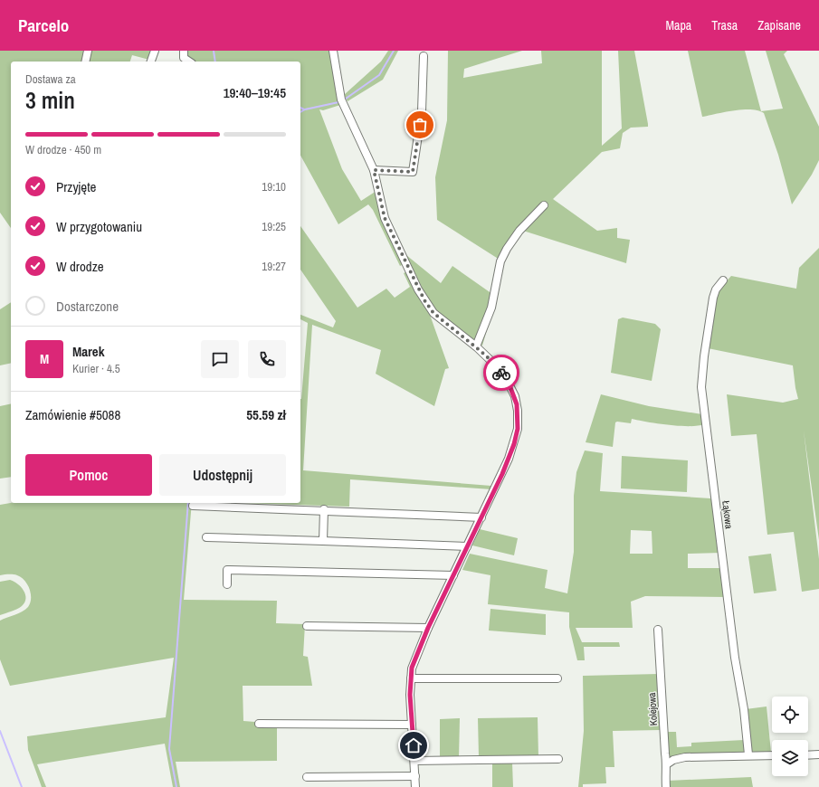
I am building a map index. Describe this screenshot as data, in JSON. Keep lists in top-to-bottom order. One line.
{"streets":{"street":["Łąkowa","Kolejowa"]},"page":{"header":"Parcelo","nav":["Mapa","Trasa","Zapisane"],"heading":["3 min","Dostawa za","19:40–19:45"],"panel":["Marek","Kurier · 4.5","Zamówienie #5088","55.59 zł"],"bar":"W drodze · 450 m","list":[["Przyjęte","19:10"],["W przygotowaniu","19:25"],["W drodze","19:27"],"Dostarczone"],"round":"M","buttons":["Pomoc","Udostępnij"]}}
